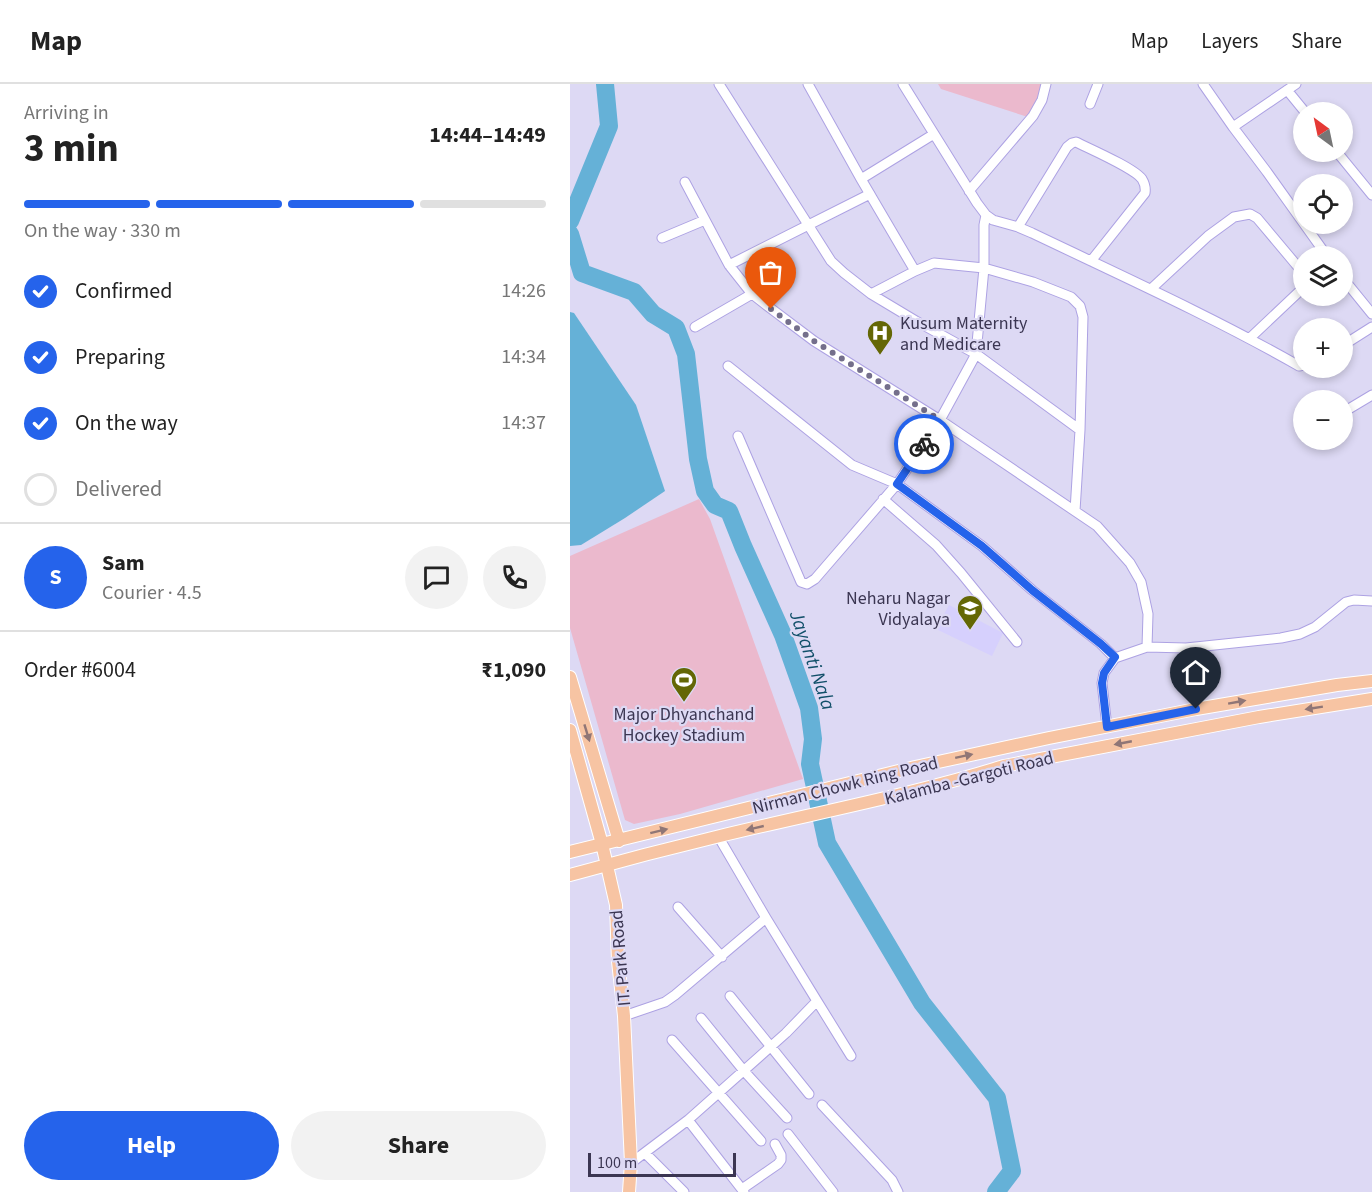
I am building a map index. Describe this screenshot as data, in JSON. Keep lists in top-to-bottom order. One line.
{"streets":{"main road":["Kalamba -Gargoti Road","Nirman Chowk Ring Road","IT. Park Road"]},"crossings":[["Kalamba -Gargoti Road","IT. Park Road"],["Nirman Chowk Ring Road","IT. Park Road"]],"one_way":["Kalamba -Gargoti Road","Nirman Chowk Ring Road"],"water":["Jayanti Nala"],"places":{"hospital":["Kusum Maternity and Medicare"],"school or university":["Neharu Nagar Vidyalaya"],"sports":["Major Dhyanchand Hockey Stadium"]},"scale_bar":"100 m","north":"top left","page":{"header":"Map","nav":["Map","Layers","Share"],"heading":["3 min","Arriving in","14:44–14:49"],"panel":["Sam","Courier · 4.5","Order #6004","₹1,090"],"map_buttons":["+","−"],"bar":"On the way · 330 m","list":[["Confirmed","14:26"],["Preparing","14:34"],["On the way","14:37"],"Delivered"],"round":"S","buttons":["Help","Share"],"scale":"100 m"}}
